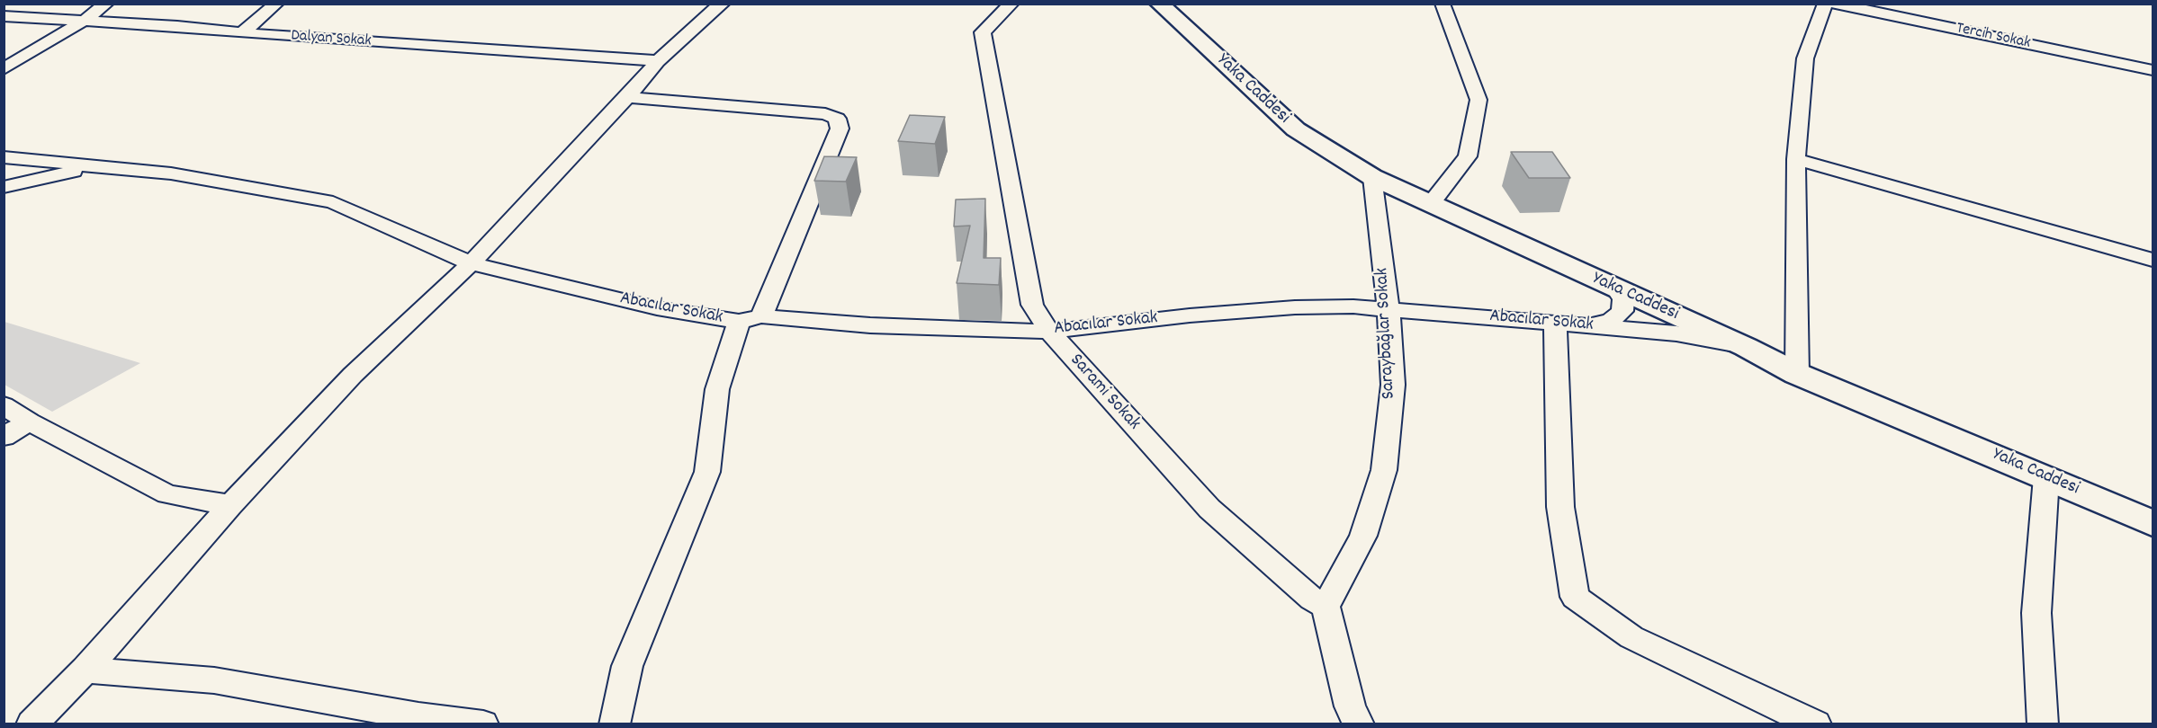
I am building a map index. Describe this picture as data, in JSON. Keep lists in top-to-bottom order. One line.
{"streets":{"street":["Tercih Sokak","Dalyan Sokak","Yaka Caddesi","Abacılar Sokak","Saraybağlar Sokak","Sarami Sokak"]},"crossings":[["Yaka Caddesi","Abacılar Sokak"],["Yaka Caddesi","Saraybağlar Sokak"],["Abacılar Sokak","Saraybağlar Sokak"],["Abacılar Sokak","Sarami Sokak"],["Saraybağlar Sokak","Sarami Sokak"]]}
